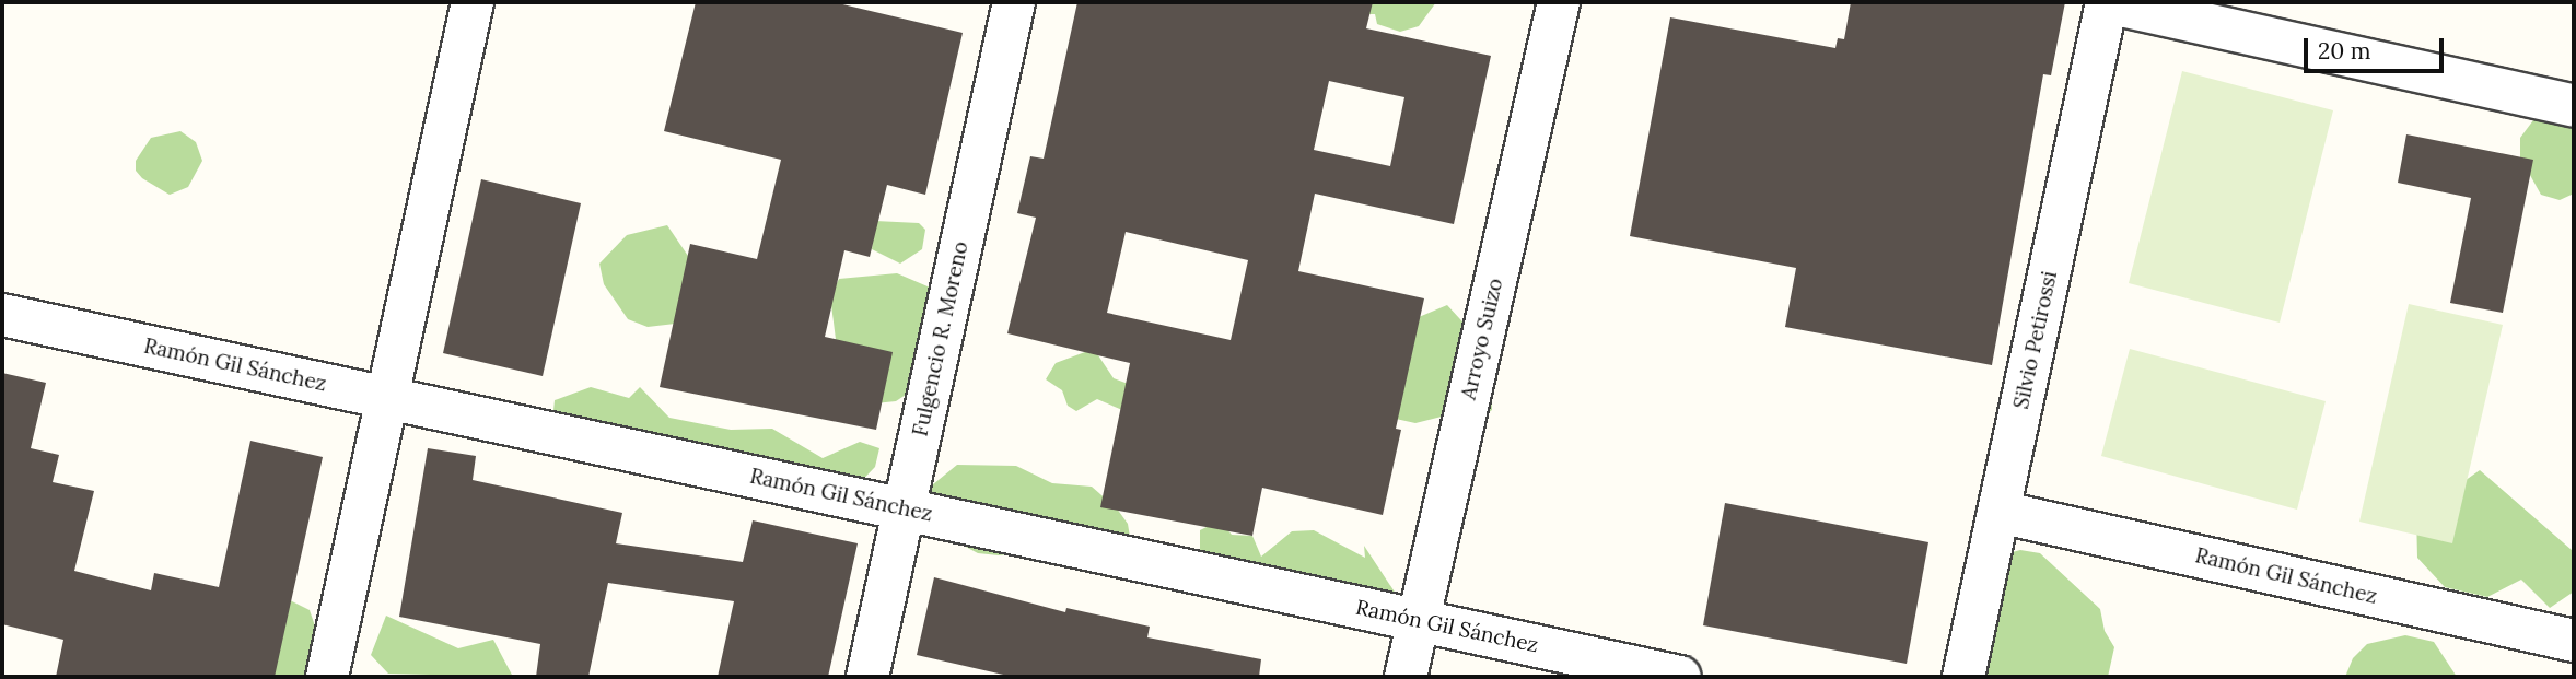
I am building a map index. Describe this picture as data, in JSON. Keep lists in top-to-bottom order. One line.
{"streets":{"street":["Fulgencio R. Moreno","Arroyo Suizo","Silvio Petirossi","Ramón Gil Sánchez"]},"crossings":[["Fulgencio R. Moreno","Ramón Gil Sánchez"],["Arroyo Suizo","Ramón Gil Sánchez"],["Silvio Petirossi","Ramón Gil Sánchez"]],"scale_bar":"20 m"}
